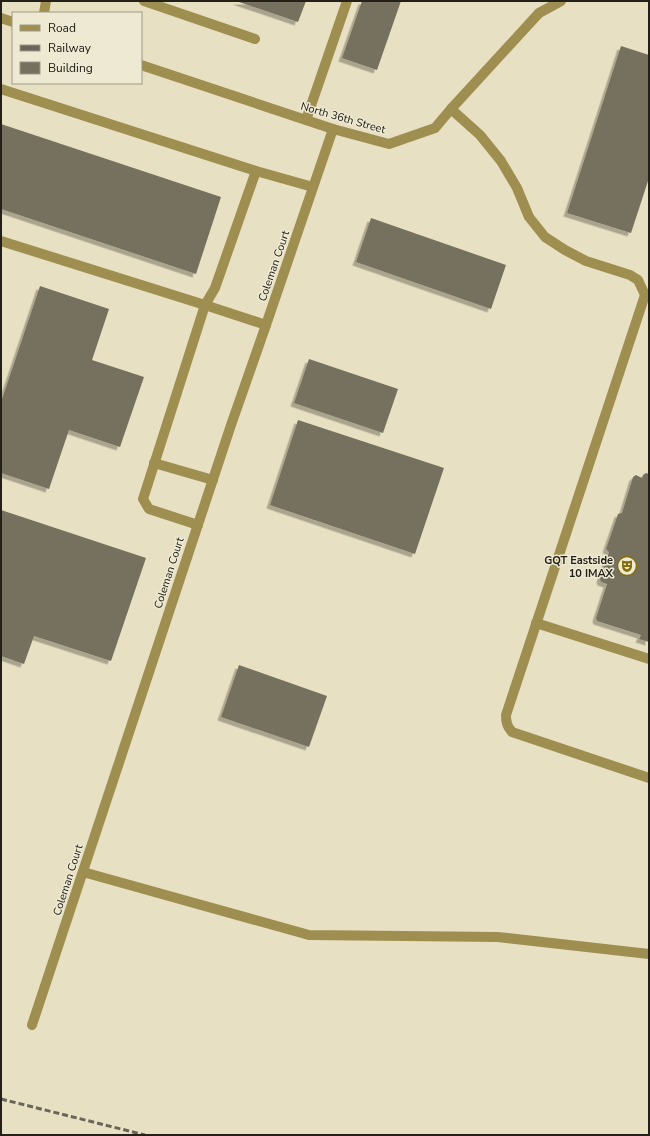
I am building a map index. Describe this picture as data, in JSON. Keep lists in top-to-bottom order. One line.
{"streets":{"street":["North 36th Street","Coleman Court"]},"crossings":[["North 36th Street","Coleman Court"]],"places":{"theatre":["GQT Eastside 10 IMAX"]},"legend":["Road","Railway","Building"]}
